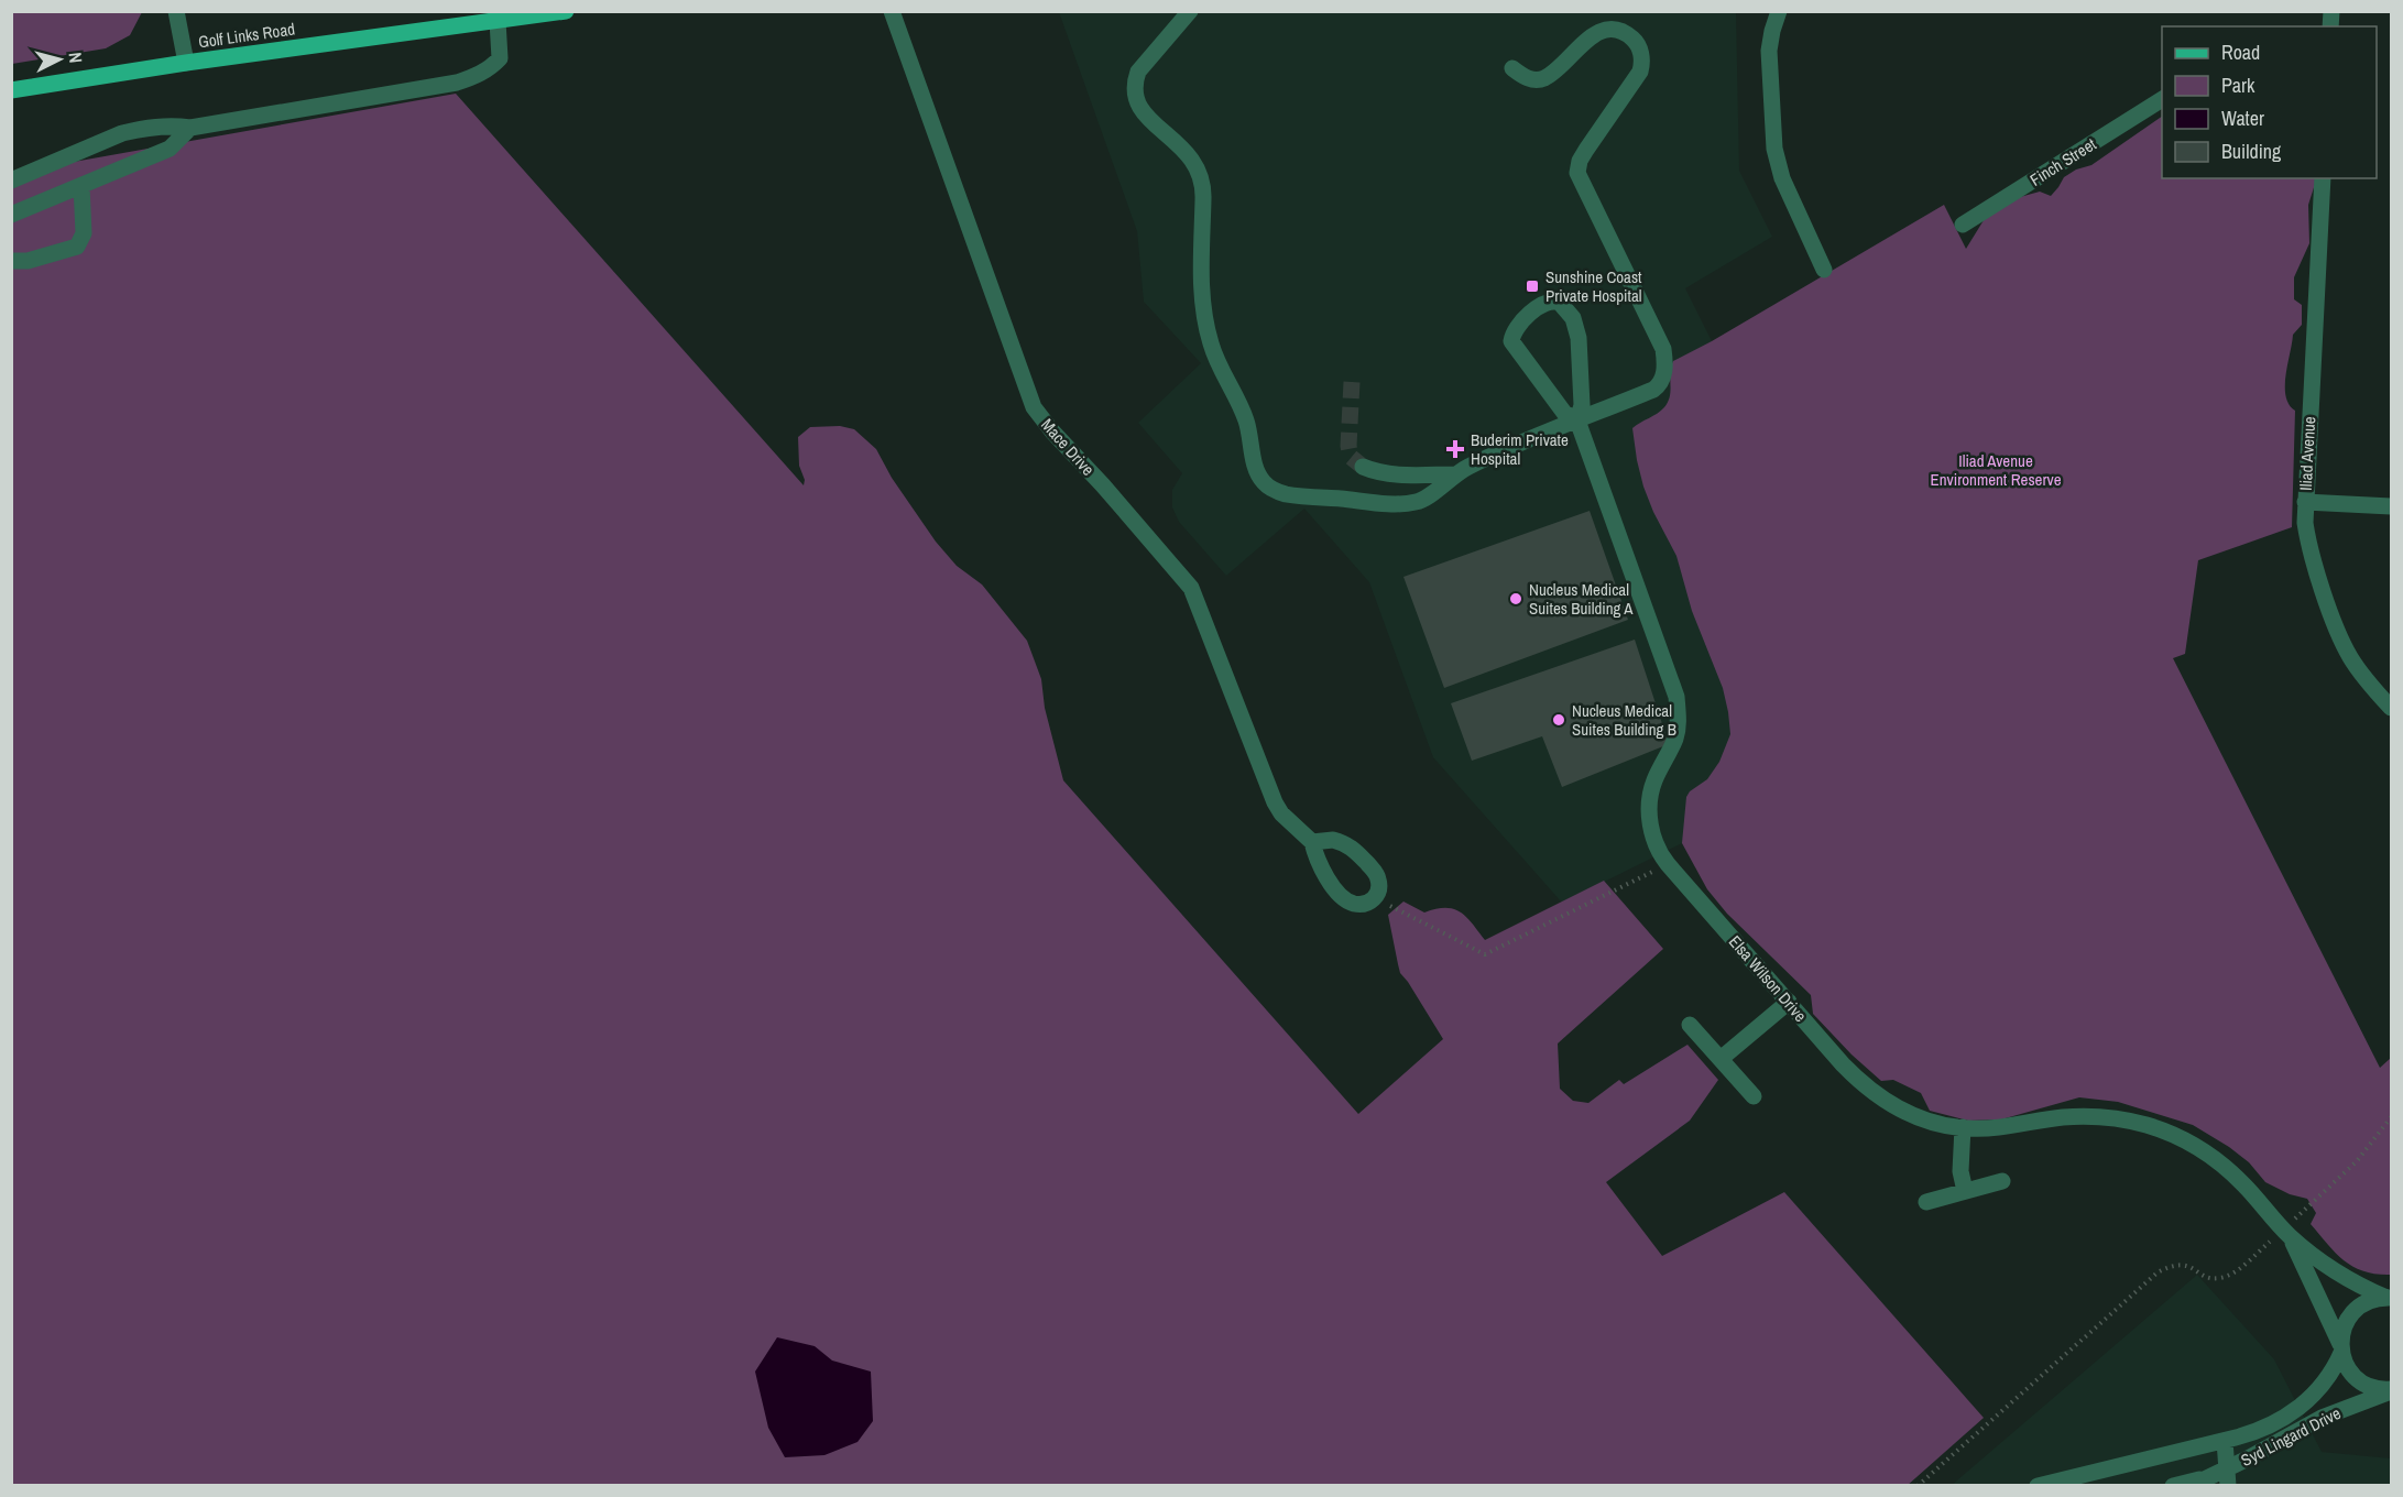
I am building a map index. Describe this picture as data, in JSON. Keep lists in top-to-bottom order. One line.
{"streets":{"main road":["Golf Links Road"],"street":["Finch Street","Mace Drive","Iliad Avenue","Elsa Wilson Drive","Syd Lingard Drive"]},"crossings":[["Elsa Wilson Drive","Syd Lingard Drive"]],"parks":["Iliad Avenue Environment Reserve"],"places":{"transit":["Sunshine Coast Private Hospital"],"health":["Buderim Private Hospital"],"other":["Nucleus Medical Suites Building A","Nucleus Medical Suites Building B"]},"legend":["Road","Park","Water","Building"],"north":"right"}
